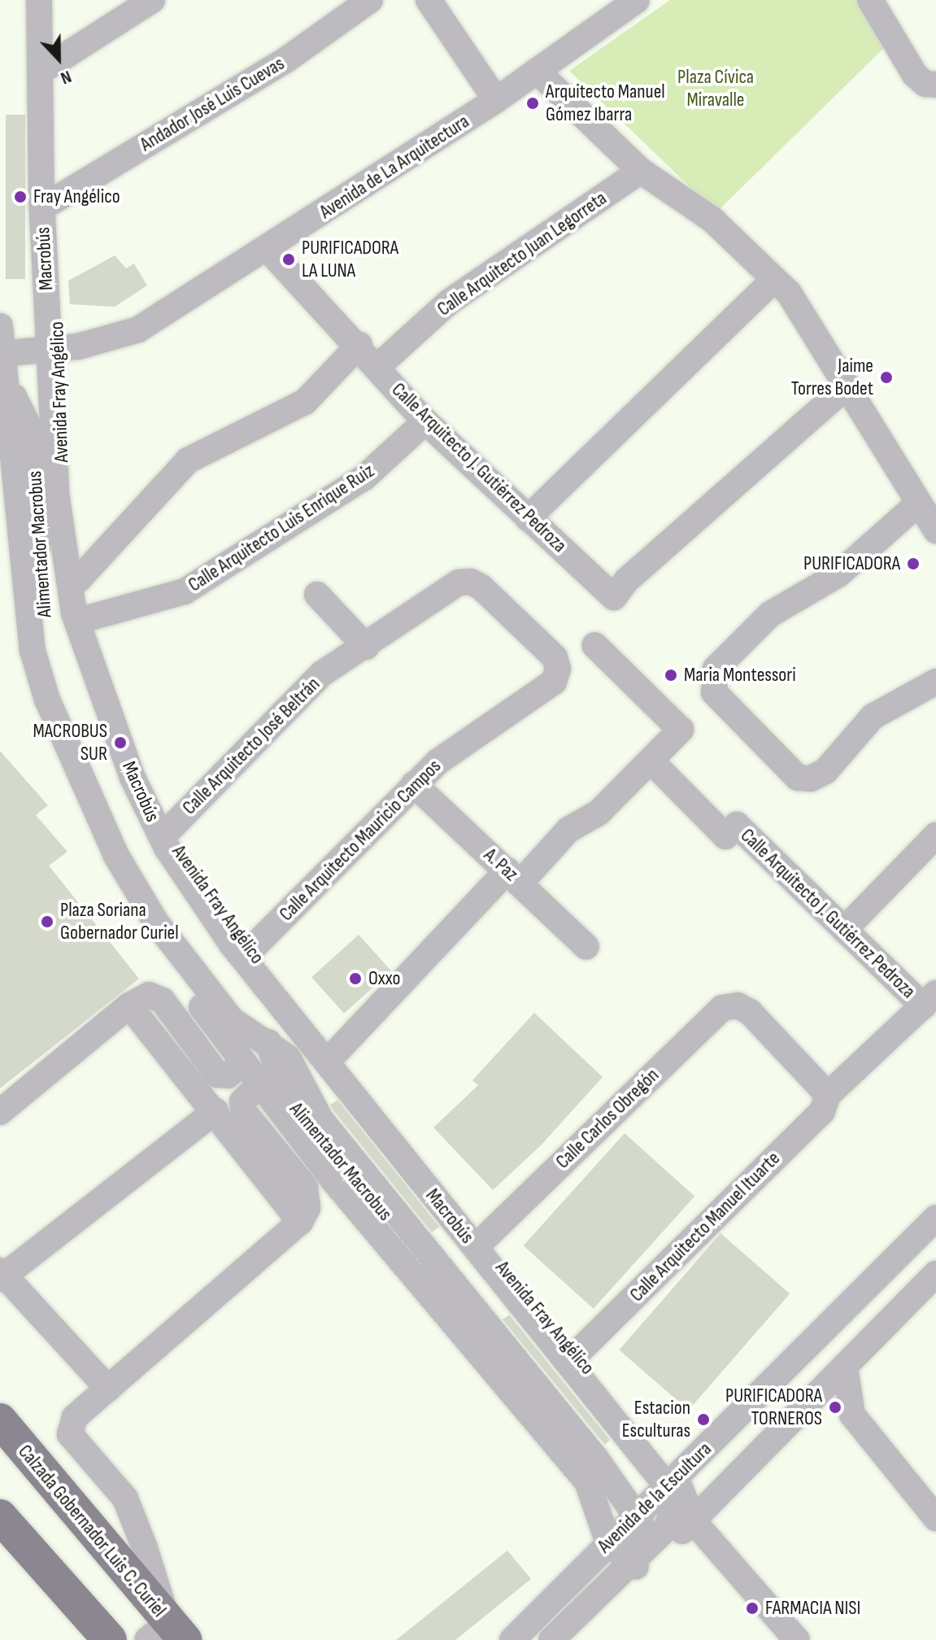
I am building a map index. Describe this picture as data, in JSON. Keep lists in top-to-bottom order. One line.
{"streets":{"main road":["Calzada Gobernador Luis C. Curiel"],"street":["Andador José Luis Cuevas","Avenida de La Arquitectura","Calle Arquitecto Juan Legorreta","Macrobús","Avenida Fray Angélico","Calle Arquitecto J. Gutiérrez Pedroza","Calle Arquitecto Luis Enrique Ruiz","Calle Arquitecto José Beltrán","Calle Arquitecto Mauricio Campos","A. Paz","Calle Carlos Obregón","Calle Arquitecto Manuel Ituarte","Avenida de la Escultura"]},"crossings":[["Andador José Luis Cuevas","Avenida Fray Angélico"],["Avenida de La Arquitectura","Macrobús"],["Avenida de La Arquitectura","Avenida Fray Angélico"],["Avenida de La Arquitectura","Calle Arquitecto J. Gutiérrez Pedroza"],["Calle Arquitecto Juan Legorreta","Calle Arquitecto J. Gutiérrez Pedroza"],["Macrobús","Avenida Fray Angélico"],["Macrobús","Avenida de la Escultura"],["Avenida Fray Angélico","Calle Arquitecto Luis Enrique Ruiz"],["Avenida Fray Angélico","Calle Arquitecto José Beltrán"],["Avenida Fray Angélico","Calle Arquitecto Mauricio Campos"],["Avenida Fray Angélico","Calle Carlos Obregón"],["Avenida Fray Angélico","Calle Arquitecto Manuel Ituarte"],["Avenida Fray Angélico","Avenida de la Escultura"],["Calle Arquitecto J. Gutiérrez Pedroza","Calle Arquitecto Luis Enrique Ruiz"],["Calle Arquitecto J. Gutiérrez Pedroza","Calle Arquitecto Manuel Ituarte"],["Calle Arquitecto José Beltrán","Calle Arquitecto Mauricio Campos"],["Calle Arquitecto Mauricio Campos","A. Paz"],["Calle Carlos Obregón","Calle Arquitecto Manuel Ituarte"]],"parks":["Plaza Cívica Miravalle"],"places":["Arquitecto Manuel Gómez Ibarra","Fray Angélico","PURIFICADORA LA LUNA","Jaime Torres Bodet","PURIFICADORA","Maria Montessori","MACROBUS SUR","Plaza Soriana Gobernador Curiel","Oxxo","PURIFICADORA TORNEROS","Estacion Esculturas","FARMACIA NISI"],"north":"bottom"}
